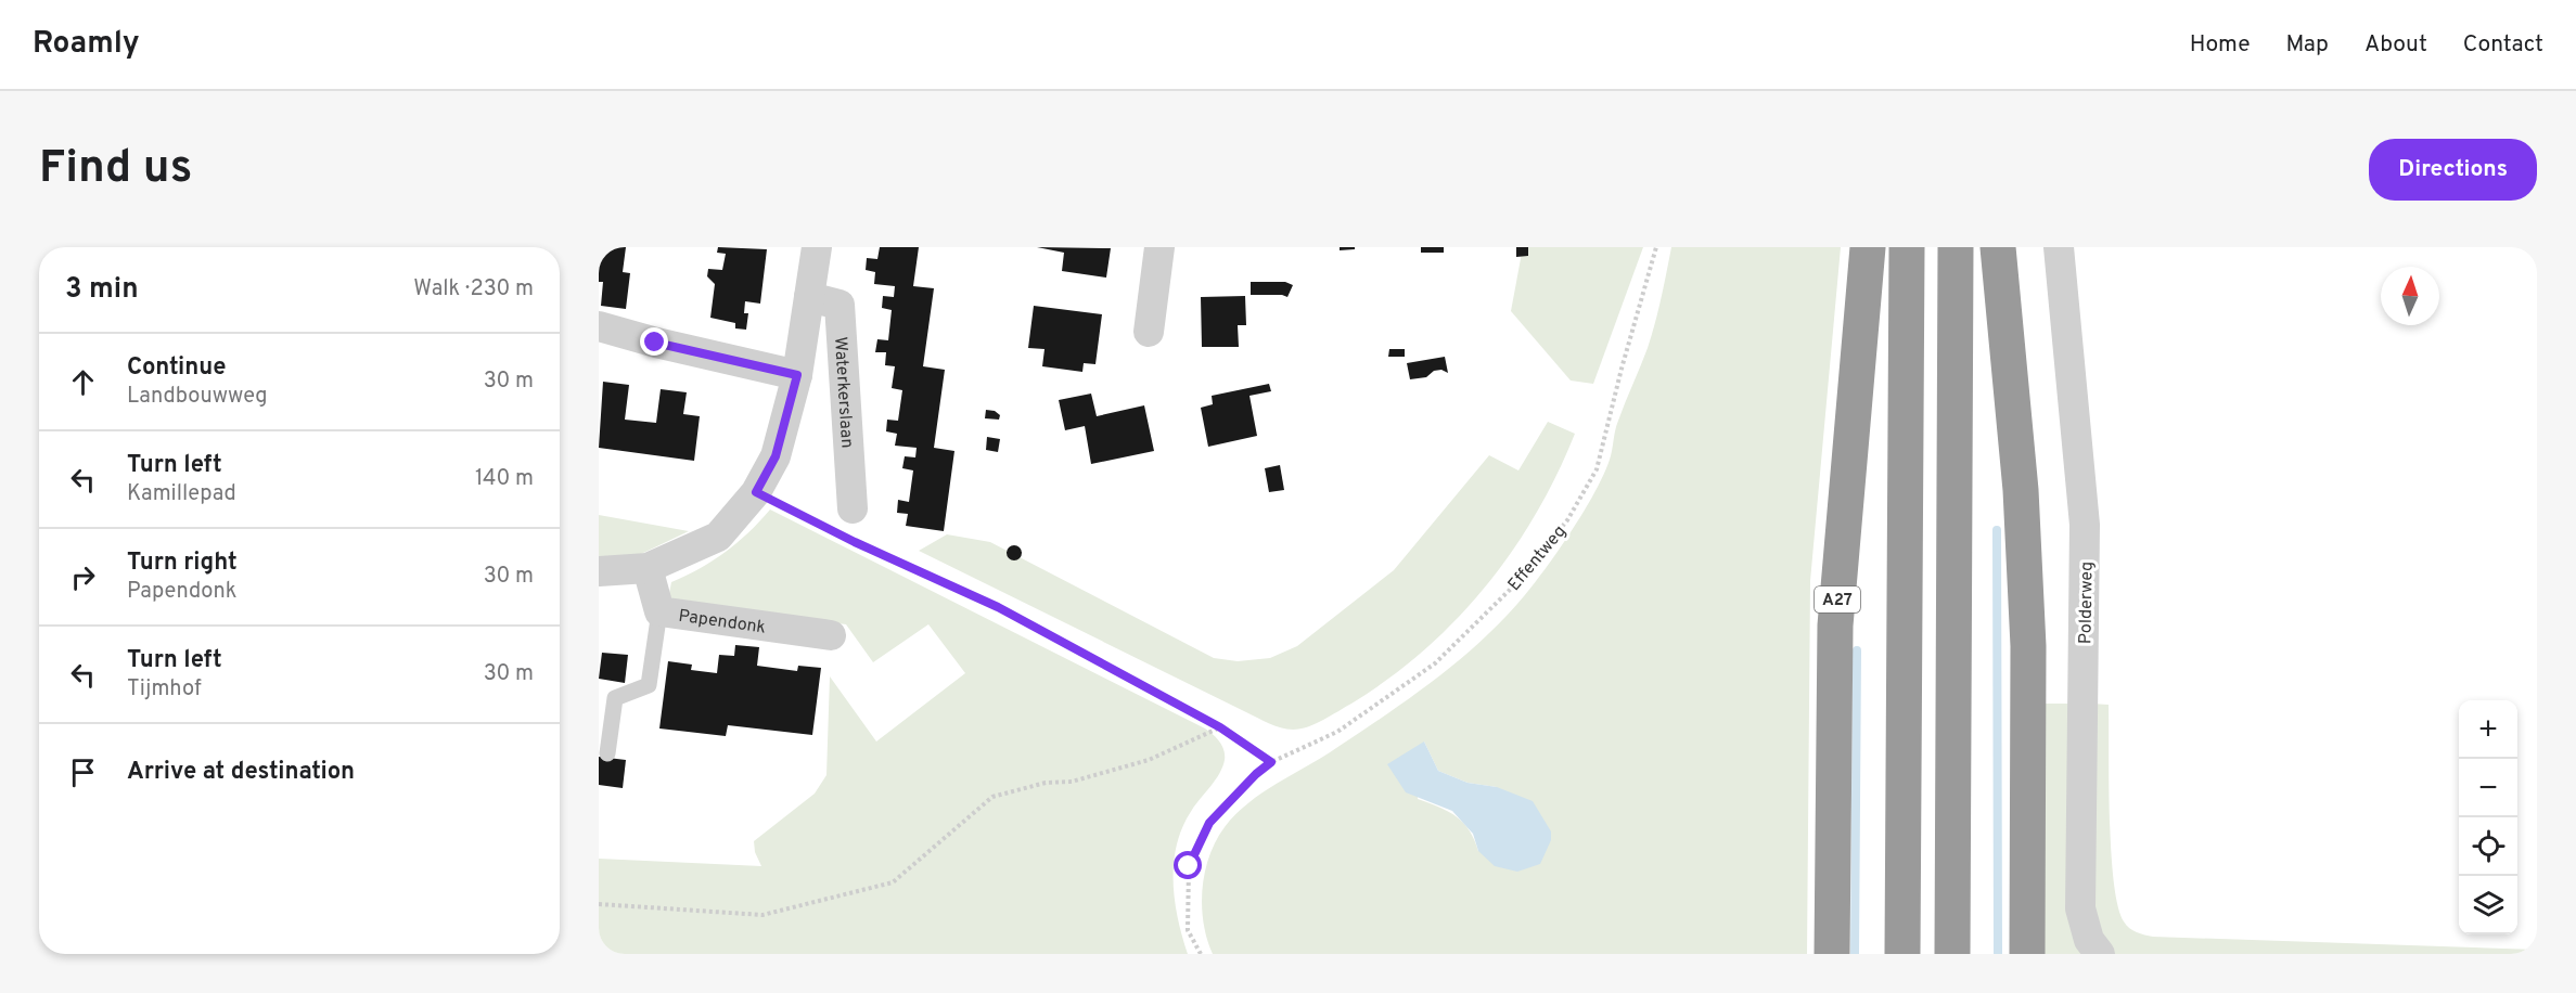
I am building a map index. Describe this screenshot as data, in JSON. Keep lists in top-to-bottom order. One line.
{"streets":{"highway":["A27"],"street":["Waterkerslaan","Polderweg","Papendonk"],"path":["Effentweg"]},"north":"top","page":{"header":"Roamly","nav":["Home","Map","About","Contact"],"buttons":"Directions","title":"Find us","heading":["3 min","Walk · 230 m"],"list":[["Continue","Landbouwweg","30 m"],["Turn left","Kamillepad","140 m"],["Turn right","Papendonk","30 m"],["Turn left","Tijmhof","30 m"],"Arrive at destination"],"map_buttons":["+","−"]}}
